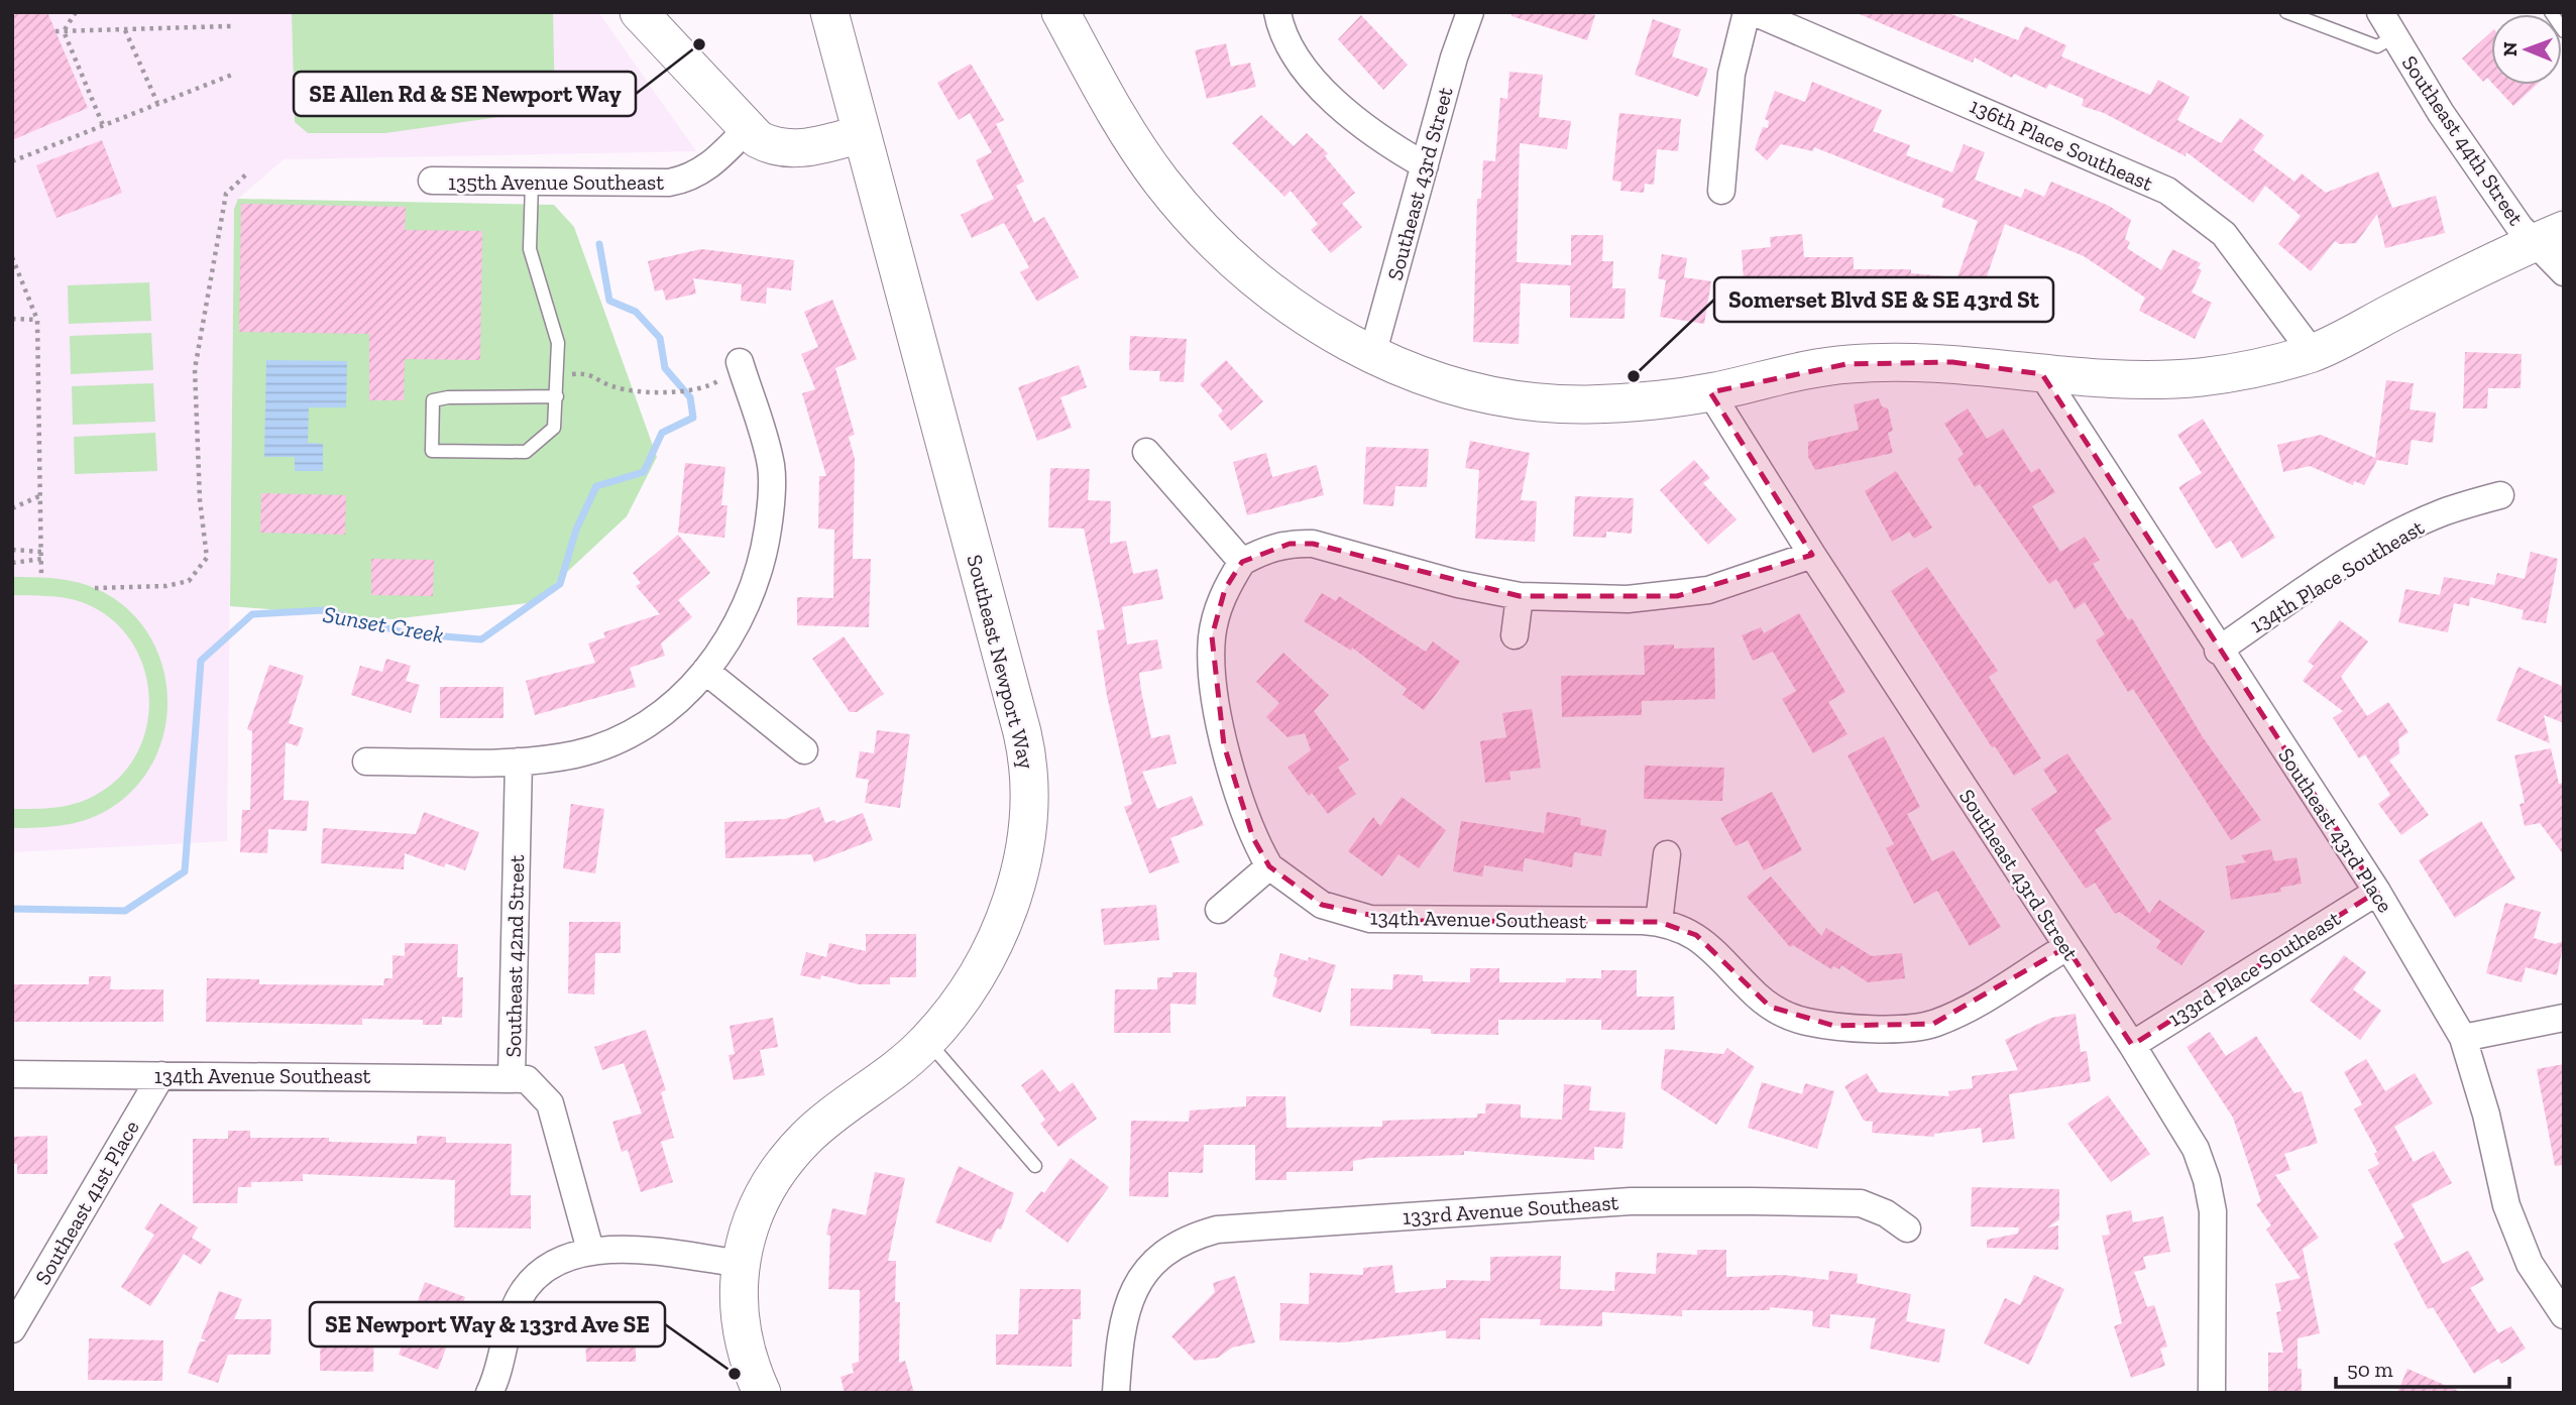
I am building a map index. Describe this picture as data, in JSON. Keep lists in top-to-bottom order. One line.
{"streets":{"street":["Southeast 44th Street","136th Place Southeast","135th Avenue Southeast","Southeast 43rd Street","134th Place Southeast","Southeast Newport Way","Southeast 43rd Place","134th Avenue Southeast","Southeast 42nd Street","133rd Place Southeast","Southeast 41st Place","133rd Avenue Southeast"]},"crossings":[["Southeast 43rd Street","134th Avenue Southeast"],["Southeast 43rd Street","133rd Place Southeast"],["134th Place Southeast","Southeast 43rd Place"],["Southeast 43rd Place","133rd Place Southeast"],["134th Avenue Southeast","Southeast 42nd Street"],["134th Avenue Southeast","Southeast 41st Place"]],"water":["Sunset Creek"],"places":["SE Allen Rd & SE Newport Way","Somerset Blvd SE & SE 43rd St","SE Newport Way & 133rd Ave SE"],"scale_bar":"50 m","north":"left"}
